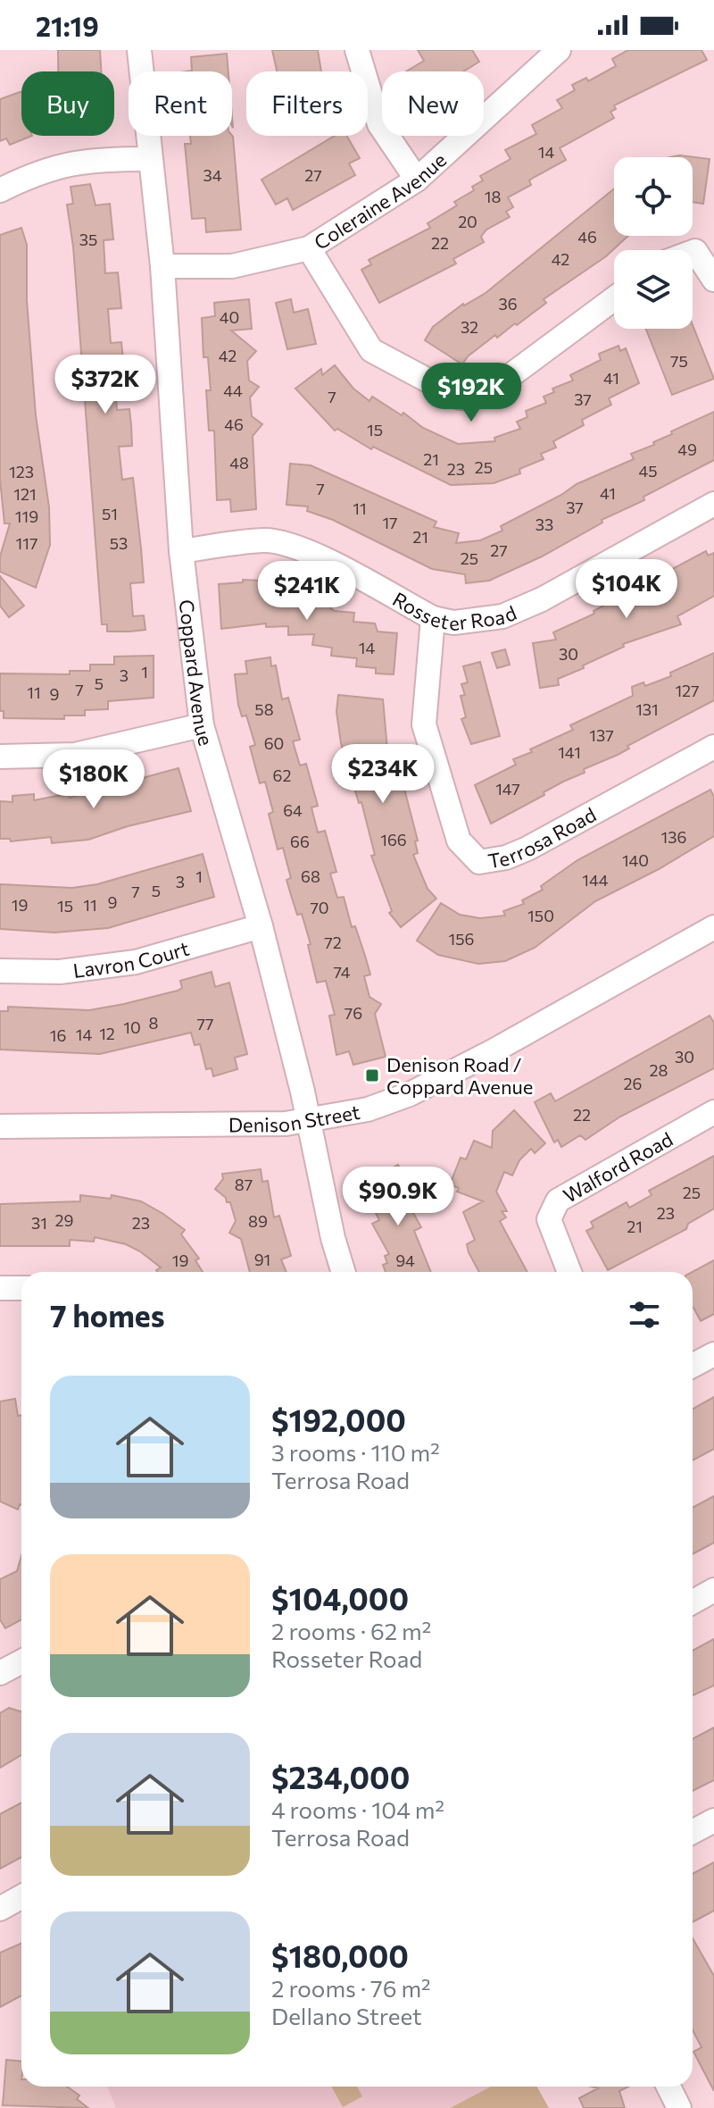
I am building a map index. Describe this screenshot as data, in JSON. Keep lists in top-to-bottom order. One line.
{"streets":{"street":["Coleraine Avenue","Rosseter Road","Coppard Avenue","Terrosa Road","Lavron Court","Denison Street","Walford Road"]},"crossings":[["Coleraine Avenue","Coppard Avenue"],["Rosseter Road","Coppard Avenue"],["Rosseter Road","Terrosa Road"],["Coppard Avenue","Lavron Court"],["Coppard Avenue","Denison Street"]],"places":{"transit":["Denison Road / Coppard Avenue"]},"house_numbers":["14","34","27","18","20","46","35","22","42","36","40","32","42","75","41","44","7","37","46","15","49","21","48","25","23","45","123","7","41","121","37","11","51","119","17","33","21","117","53","27","25","14","30","1","3","5","7","127","11","9","58","131","137","60","141","62","147","64","136","166","66","140","1","68","144","3","5","7","9","19","11","15","70","150","156","72","74","76","8","77","10","12","14","16","30","28","26","22","87","25","23","29","89","31","23","21","91","19","94"],"page":{"status":"21:19","chip":["Buy","Rent","Filters","New"],"price":["$372K","$192K","$104K","$241K","$234K","$180K","$90.9K"],"heading":"7 homes","list":[{"name":"$192,000","note":"3 rooms · 110 m² · Terrosa Road"},{"name":"$104,000","note":"2 rooms · 62 m² · Rosseter Road"},{"name":"$234,000","note":"4 rooms · 104 m² · Terrosa Road"},{"name":"$180,000","note":"2 rooms · 76 m² · Dellano Street"}]}}
